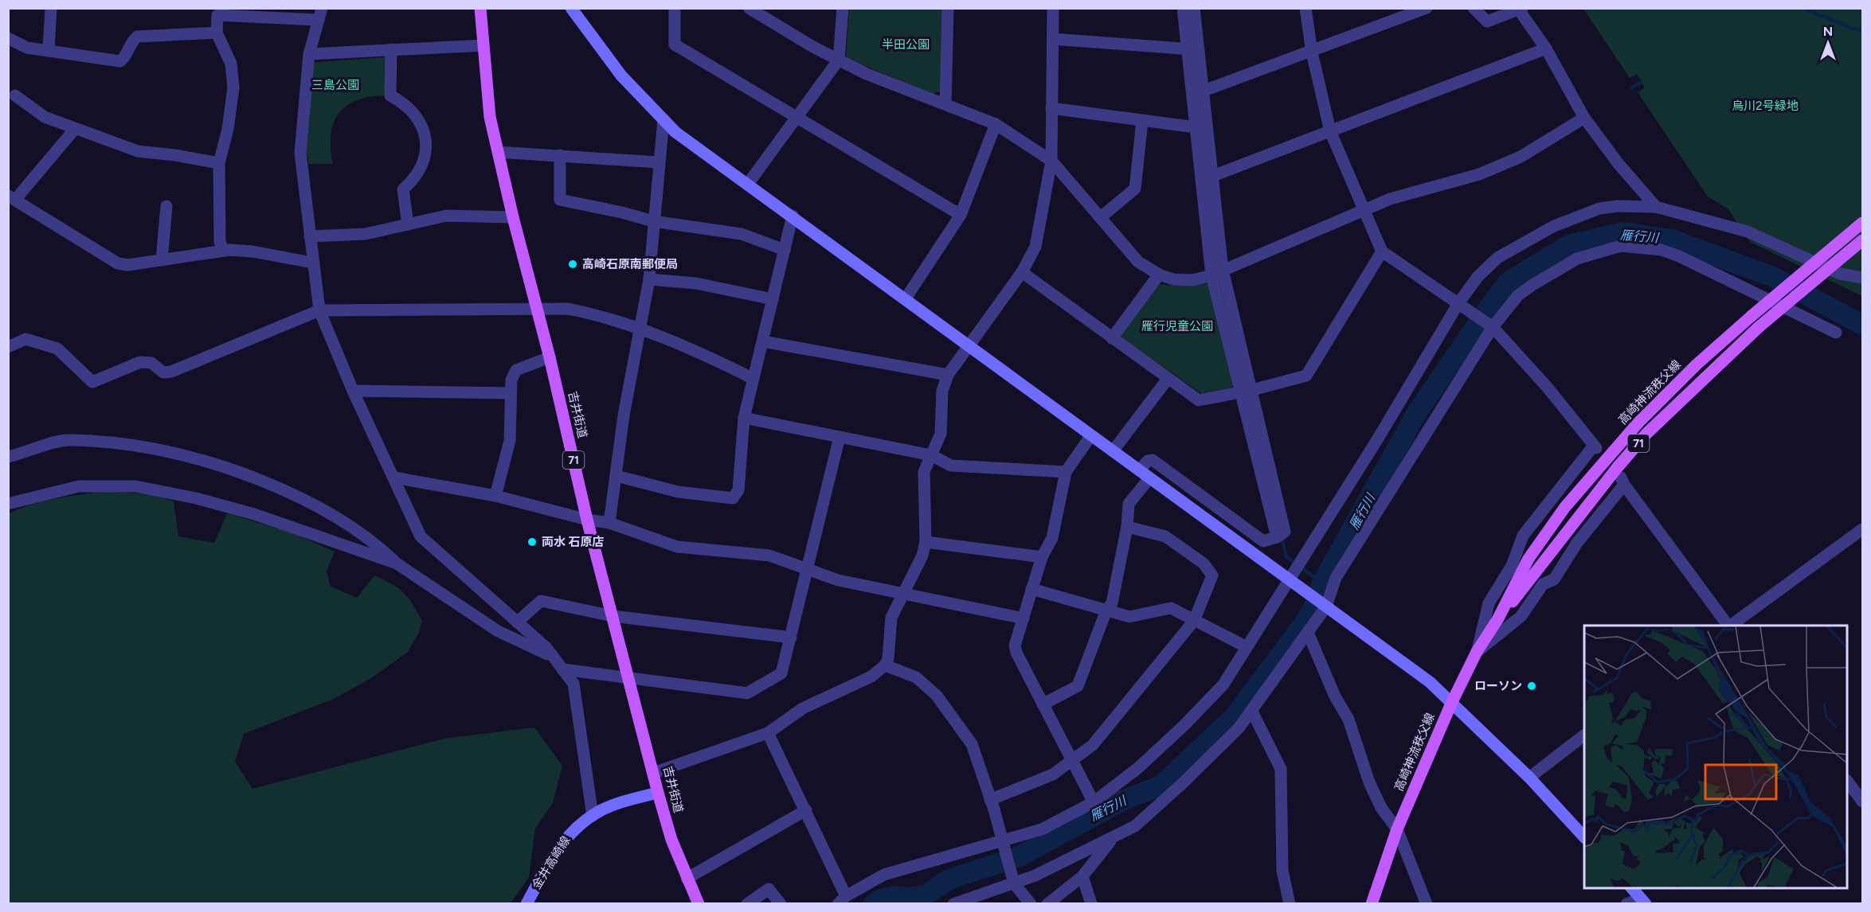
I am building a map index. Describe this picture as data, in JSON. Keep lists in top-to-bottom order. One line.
{"streets":{"main road":["高崎神流秩父線","吉井街道","71"],"street":["金井高崎線"]},"crossings":[["吉井街道","金井高崎線"]],"water":["雁行川"],"parks":["半田公園","三島公園","烏川2号緑地","雁行児童公園"],"places":["高崎石原南郵便局","両水 石原店","ローソン"],"north":"top"}
